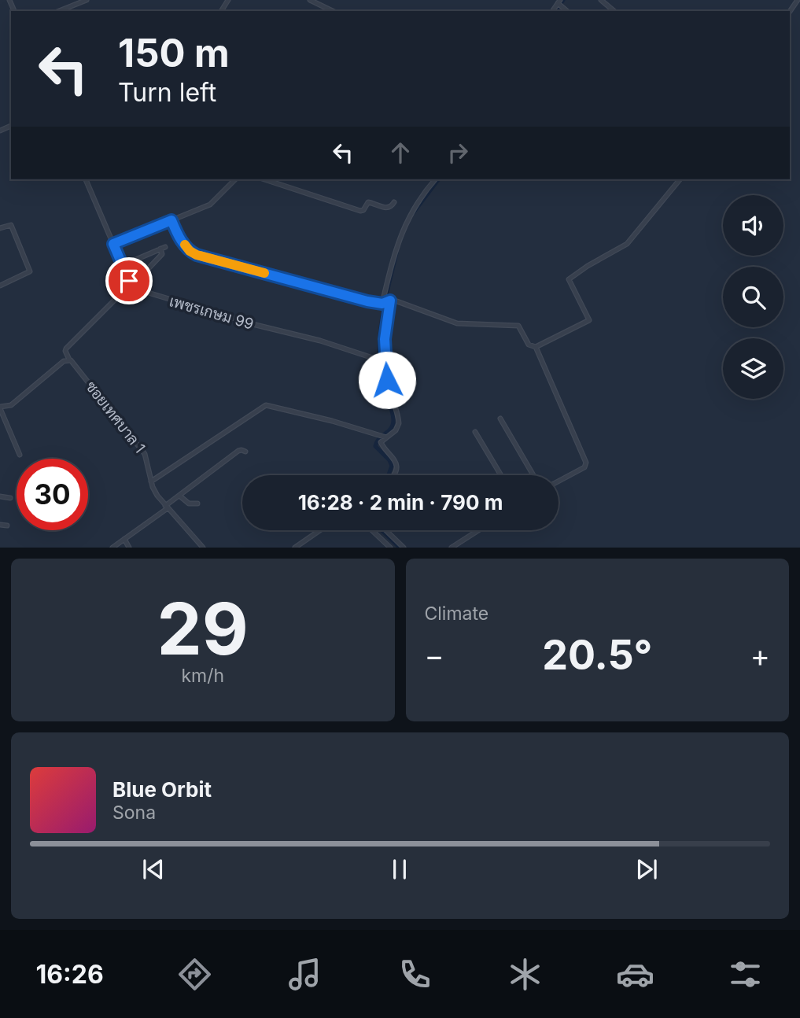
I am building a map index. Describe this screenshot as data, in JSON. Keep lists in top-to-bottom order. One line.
{"streets":{"street":["เพชรเกษม 99","ซอยเทศบาล 1"]},"page":{"turn":["150 m","Turn left"],"limit":"30","trip":"16:28 · 2 min · 790 m","tile":[["29","km/h"],"Climate"],"heat":["−","20.5°","+"],"song":["Blue Orbit","Sona"],"tabs":"16:26"}}
